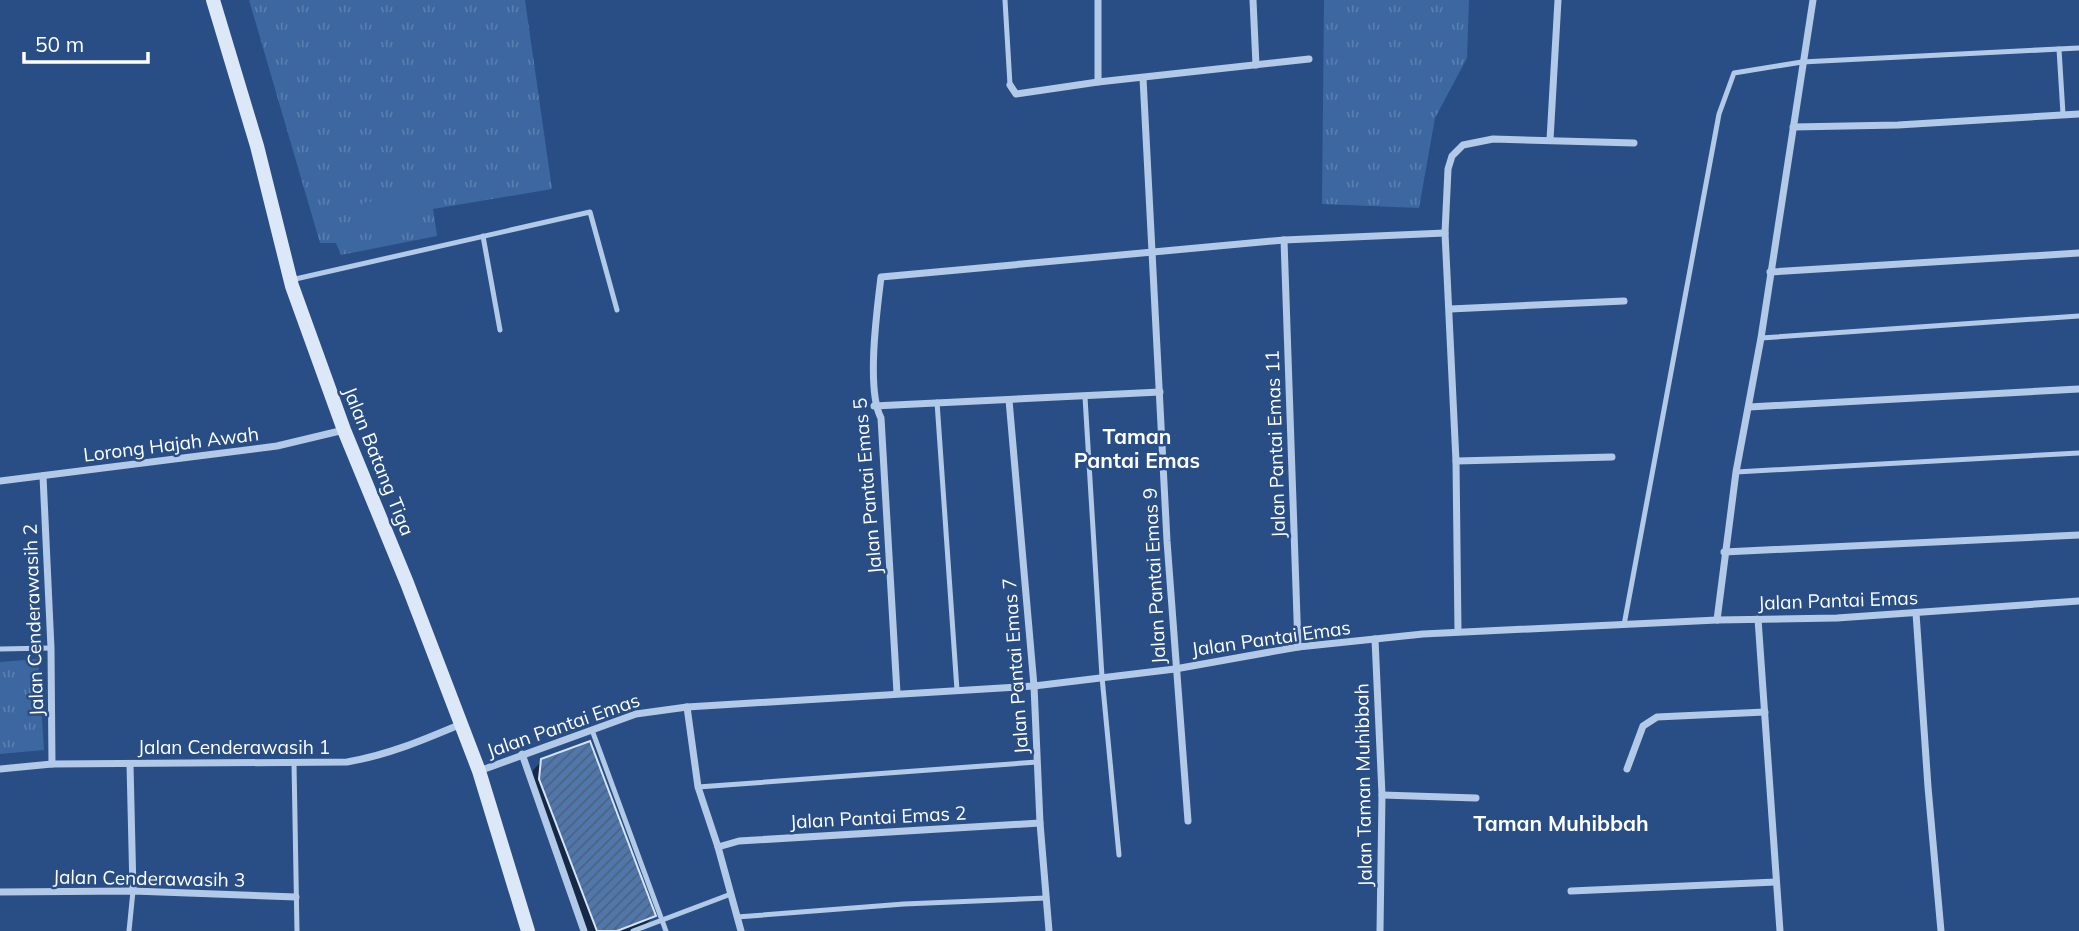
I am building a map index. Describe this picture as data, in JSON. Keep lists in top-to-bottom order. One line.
{"streets":{"main road":["Jalan Batang Tiga"],"street":["Lorong Hajah Awah","Jalan Pantai Emas 11","Jalan Pantai Emas 5","Jalan Pantai Emas 9","Jalan Pantai Emas","Jalan Cenderawasih 2","Jalan Pantai Emas 7","Jalan Cenderawasih 1","Jalan Taman Muhibbah","Jalan Pantai Emas 2","Jalan Cenderawasih 3"]},"crossings":[["Lorong Hajah Awah","Jalan Batang Tiga"],["Lorong Hajah Awah","Jalan Cenderawasih 2"],["Jalan Pantai Emas 11","Jalan Pantai Emas"],["Jalan Batang Tiga","Jalan Pantai Emas"],["Jalan Batang Tiga","Jalan Cenderawasih 1"],["Jalan Pantai Emas 5","Jalan Pantai Emas 9"],["Jalan Pantai Emas 5","Jalan Pantai Emas"],["Jalan Pantai Emas 9","Jalan Pantai Emas"],["Jalan Pantai Emas","Jalan Pantai Emas 7"],["Jalan Pantai Emas","Jalan Taman Muhibbah"],["Jalan Cenderawasih 2","Jalan Cenderawasih 1"],["Jalan Pantai Emas 7","Jalan Pantai Emas 2"]],"districts":["Taman Pantai Emas","Taman Muhibbah"],"scale_bar":"50 m"}
